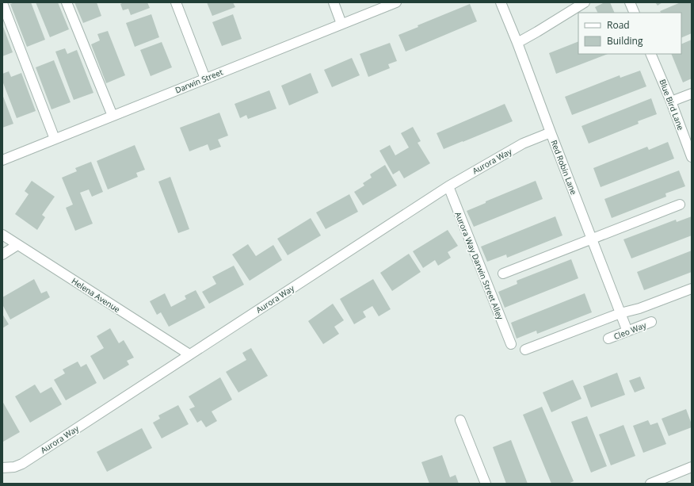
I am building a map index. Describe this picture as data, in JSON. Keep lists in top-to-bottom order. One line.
{"streets":{"street":["Darwin Street","Blue Bird Lane","Aurora Way","Red Robin Lane","Aurora Way Darwin Street Alley","Helena Avenue","Cleo Way"]},"crossings":[["Aurora Way","Red Robin Lane"],["Aurora Way","Aurora Way Darwin Street Alley"],["Aurora Way","Helena Avenue"],["Red Robin Lane","Cleo Way"]],"legend":["Road","Building"]}
